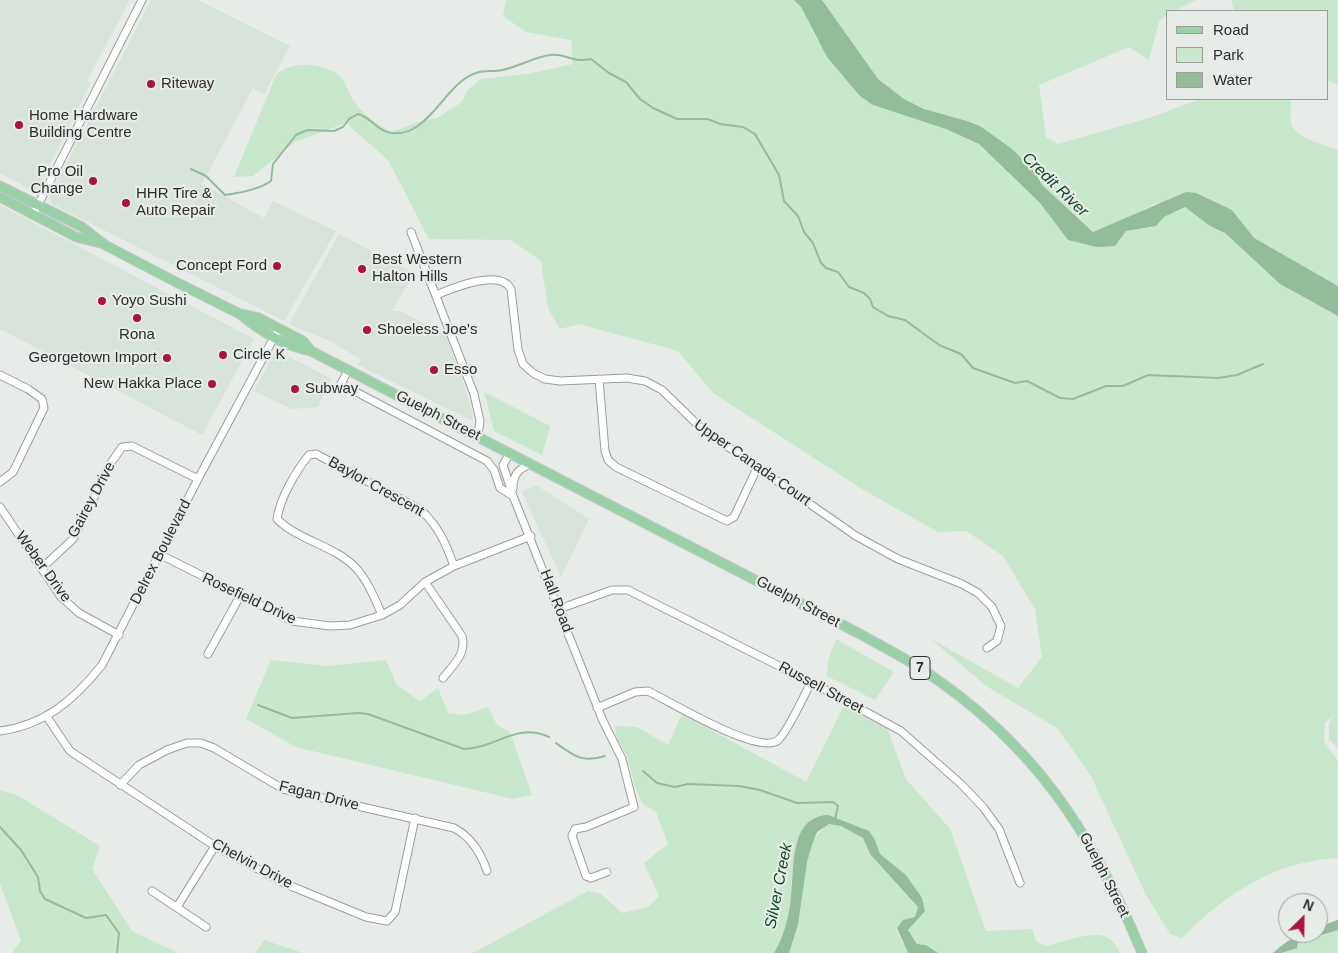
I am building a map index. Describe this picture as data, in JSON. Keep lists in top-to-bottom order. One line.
{"streets":{"main road":["Guelph Street","7"],"street":["Upper Canada Court","Baylor Crescent","Gairey Drive","Delrex Boulevard","Weber Drive","Rosefield Drive","Hall Road","Russell Street","Fagan Drive","Chelvin Drive"]},"crossings":[["Guelph Street","Delrex Boulevard"],["Guelph Street","Hall Road"],["Baylor Crescent","Rosefield Drive"],["Gairey Drive","Delrex Boulevard"],["Gairey Drive","Weber Drive"],["Delrex Boulevard","Weber Drive"],["Delrex Boulevard","Rosefield Drive"],["Delrex Boulevard","Chelvin Drive"],["Rosefield Drive","Hall Road"],["Hall Road","Russell Street"],["Fagan Drive","Chelvin Drive"]],"water":["Credit River","Silver Creek"],"places":["Riteway","Home Hardware Building Centre","Pro Oil Change","HHR Tire & Auto Repair","Concept Ford","Best Western Halton Hills","Yoyo Sushi","Rona","Shoeless Joe's","Circle K","Georgetown Import","Esso","New Hakka Place","Subway"],"legend":["Road","Park","Water"],"north":"top right"}
